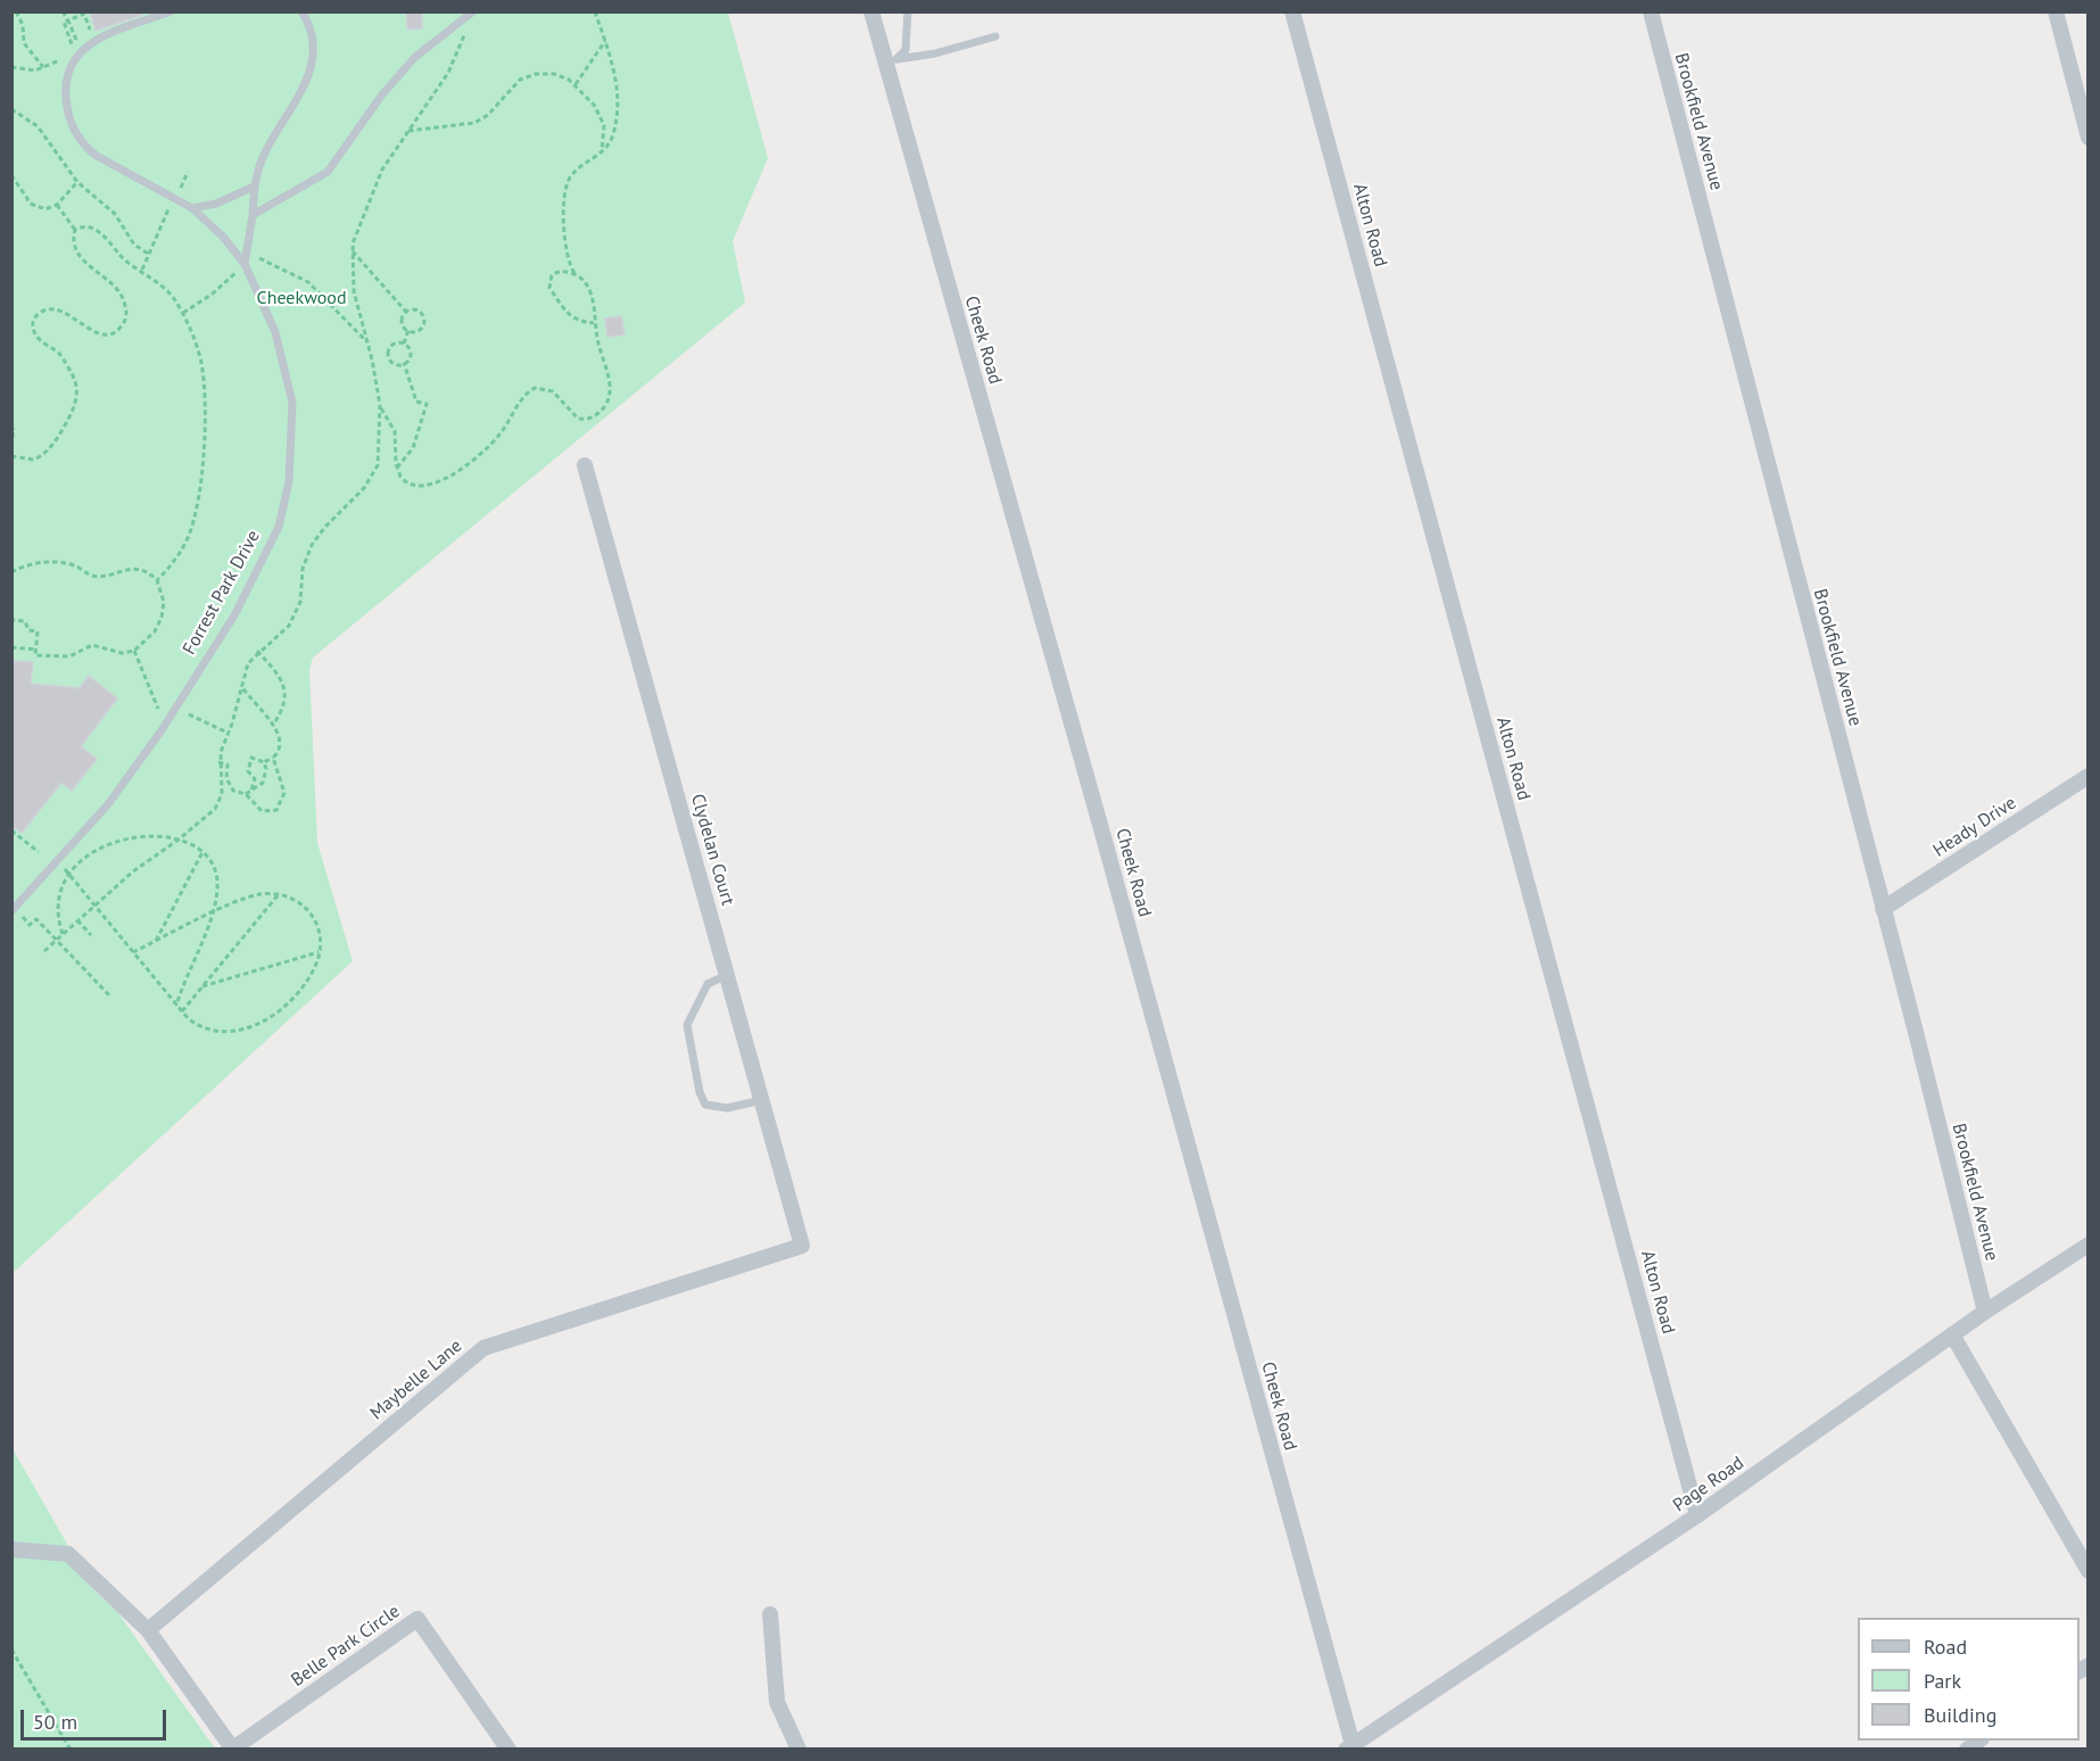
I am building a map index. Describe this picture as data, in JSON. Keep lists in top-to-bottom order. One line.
{"streets":{"street":["Brookfield Avenue","Alton Road","Cheek Road","Heady Drive","Clydelan Court","Maybelle Lane","Page Road","Belle Park Circle"],"lane":["Forrest Park Drive"]},"crossings":[["Brookfield Avenue","Heady Drive"],["Brookfield Avenue","Page Road"],["Alton Road","Page Road"],["Cheek Road","Page Road"],["Clydelan Court","Maybelle Lane"]],"parks":["Cheekwood"],"legend":["Road","Park","Building"],"scale_bar":"50 m"}
